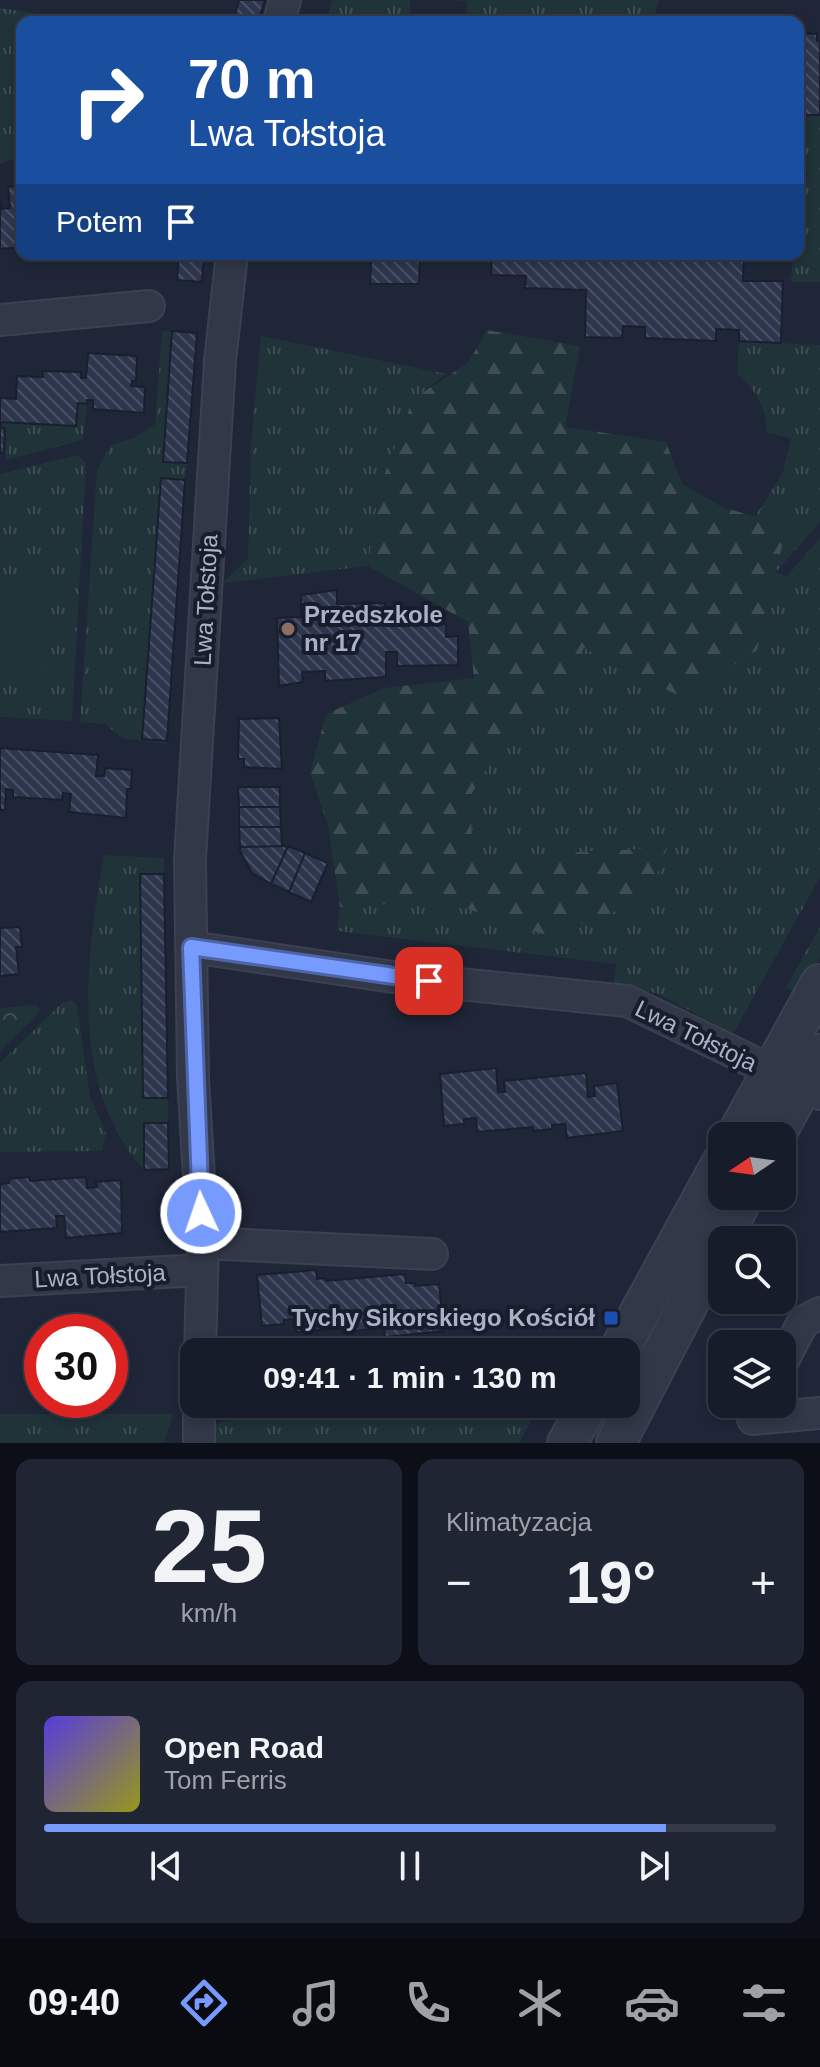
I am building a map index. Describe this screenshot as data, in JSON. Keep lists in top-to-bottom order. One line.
{"streets":{"street":["Lwa Tołstoja"]},"places":{"other":["Przedszkole nr 17"],"transit":["Tychy Sikorskiego Kościół"]},"north":"left","page":{"turn":["70 m","Lwa Tołstoja"],"then":"Potem","limit":"30","trip":"09:41 · 1 min · 130 m","tile":[["25","km/h"],"Klimatyzacja"],"heat":["−","19°","+"],"song":["Open Road","Tom Ferris"],"tabs":"09:40"}}
